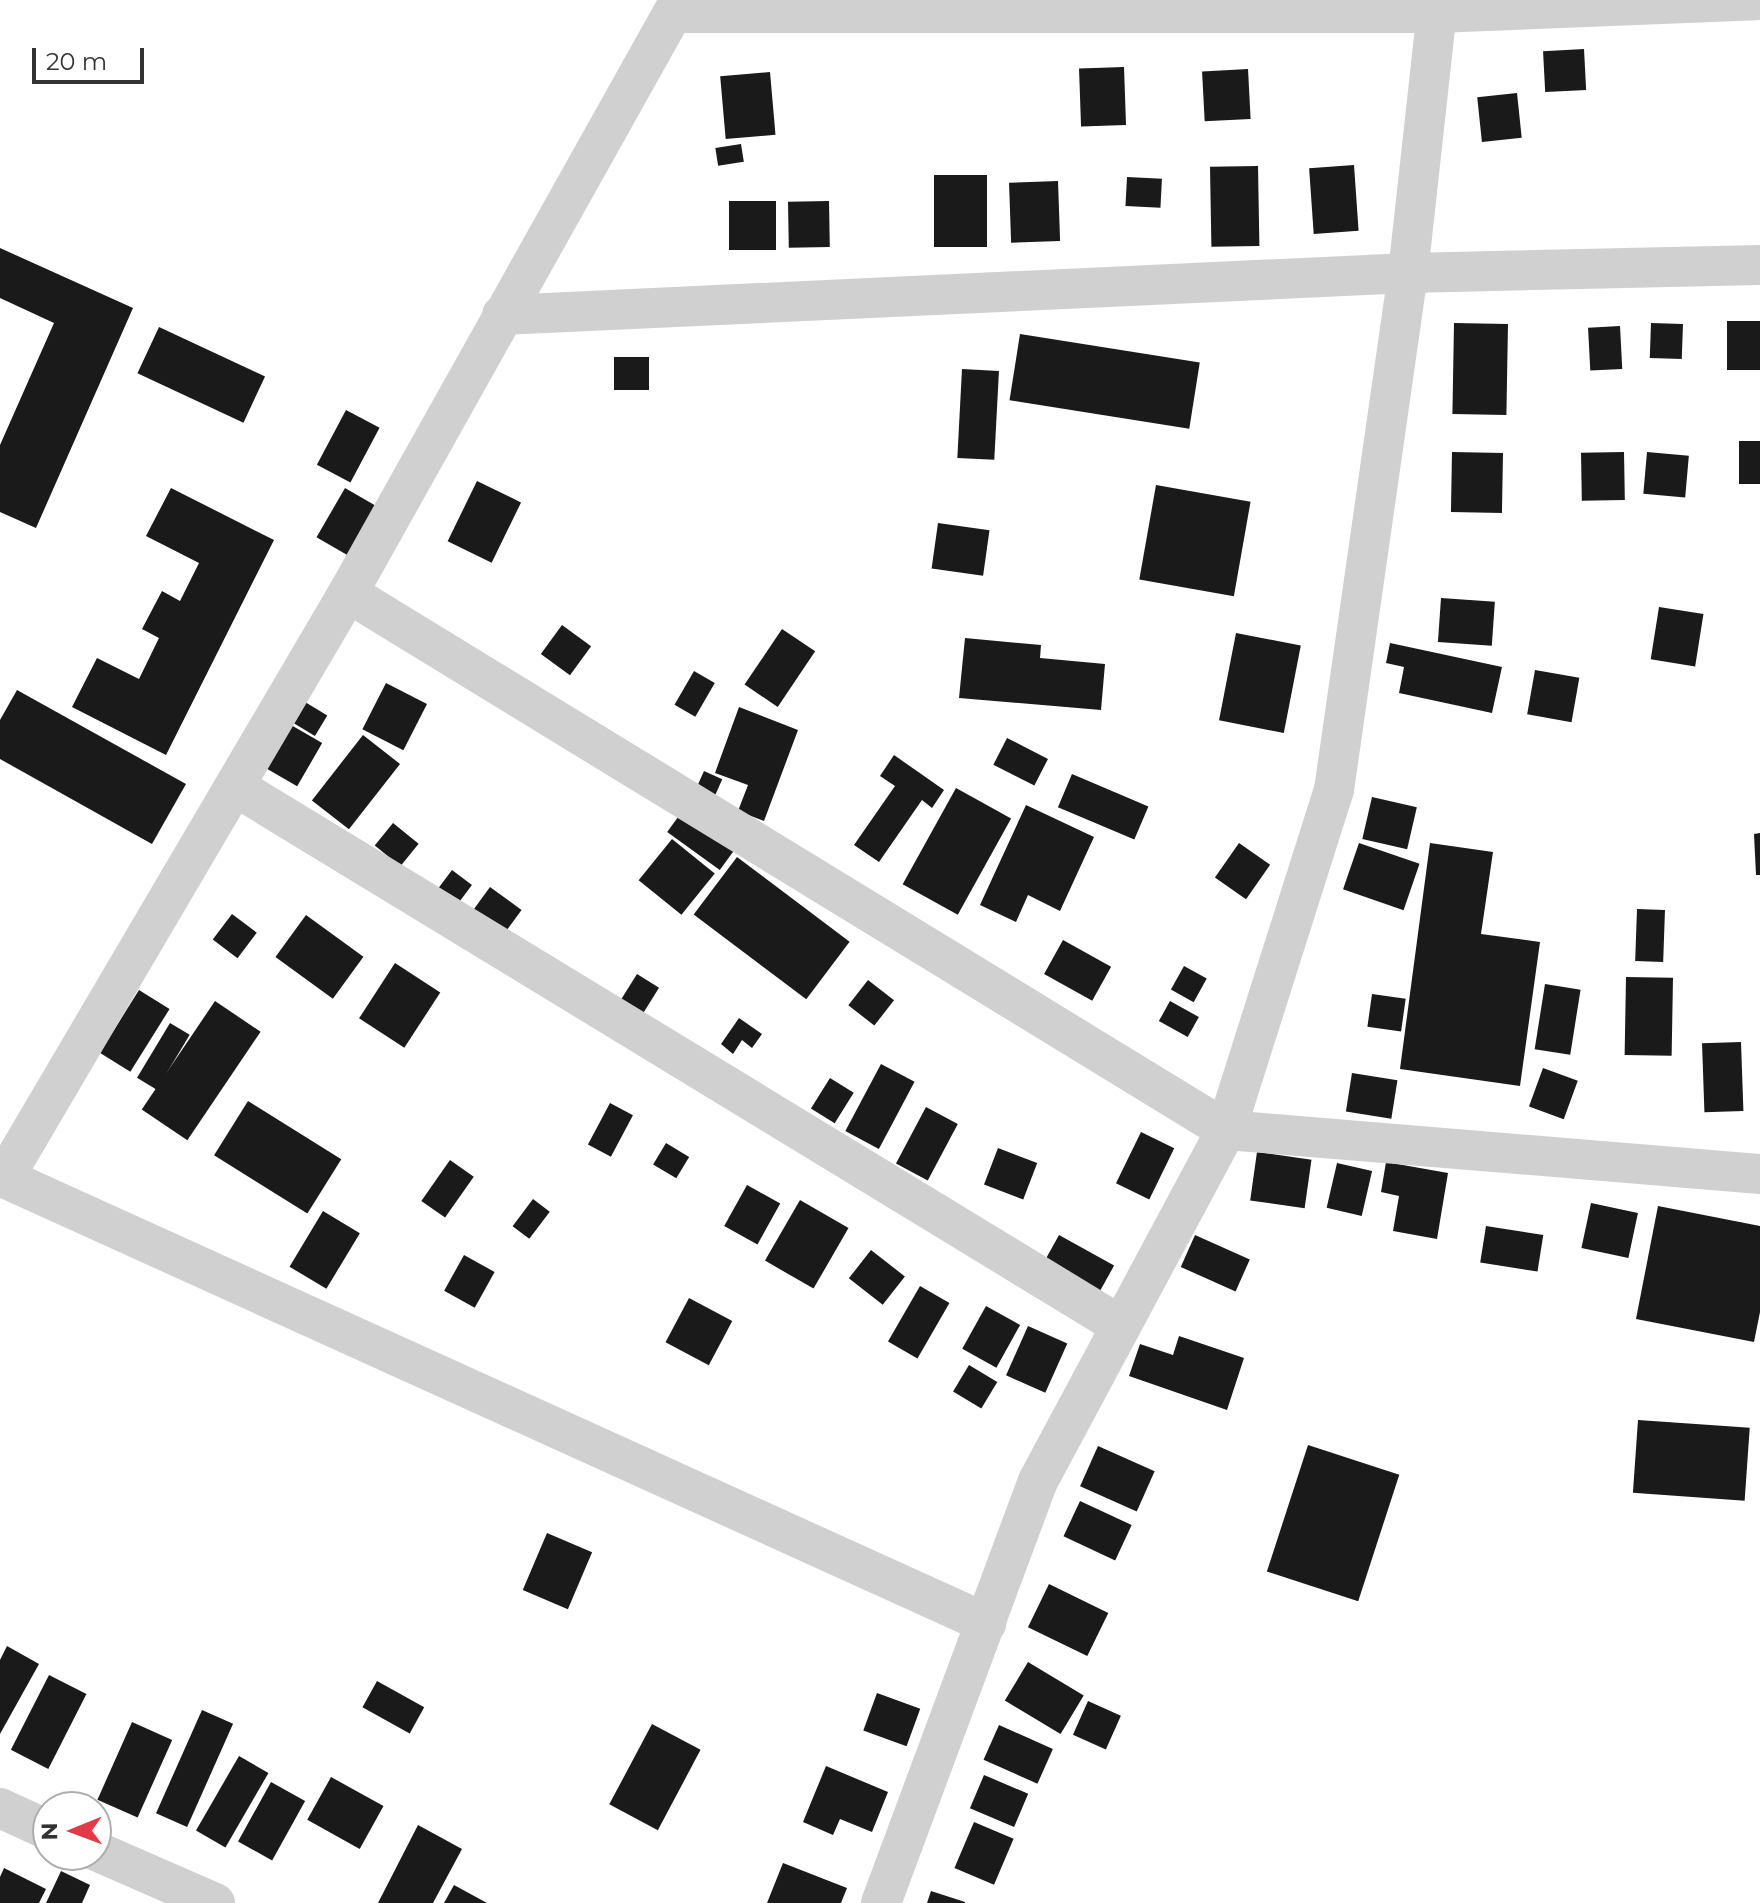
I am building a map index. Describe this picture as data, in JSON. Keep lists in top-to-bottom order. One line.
{"scale_bar":"20 m","north":"left"}
